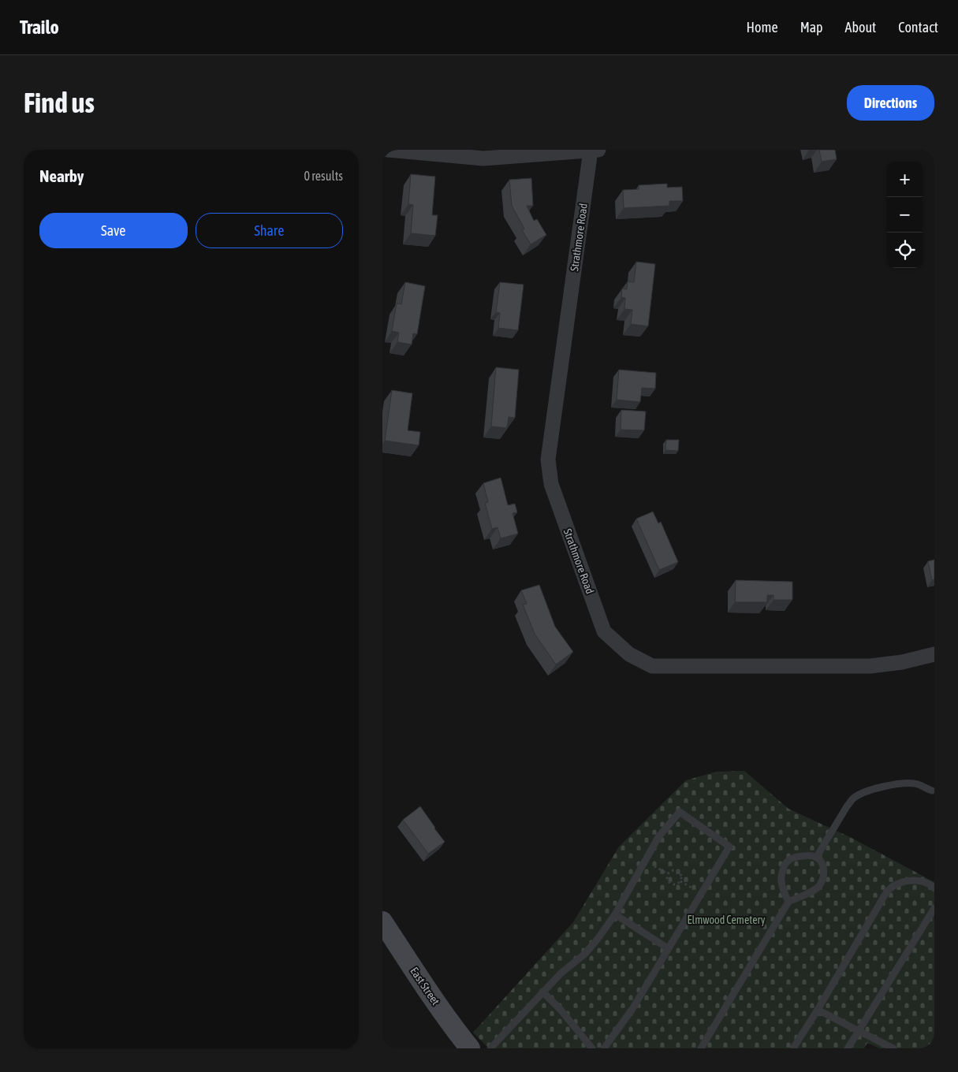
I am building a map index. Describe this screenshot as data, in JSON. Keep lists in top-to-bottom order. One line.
{"streets":{"street":["Strathmore Road","East Street"]},"parks":["Elmwood Cemetery"],"page":{"header":"Trailo","nav":["Home","Map","About","Contact"],"buttons":["Directions",["Save","Share"]],"title":"Find us","heading":["Nearby","0 results"],"map_buttons":["+","−"]}}
